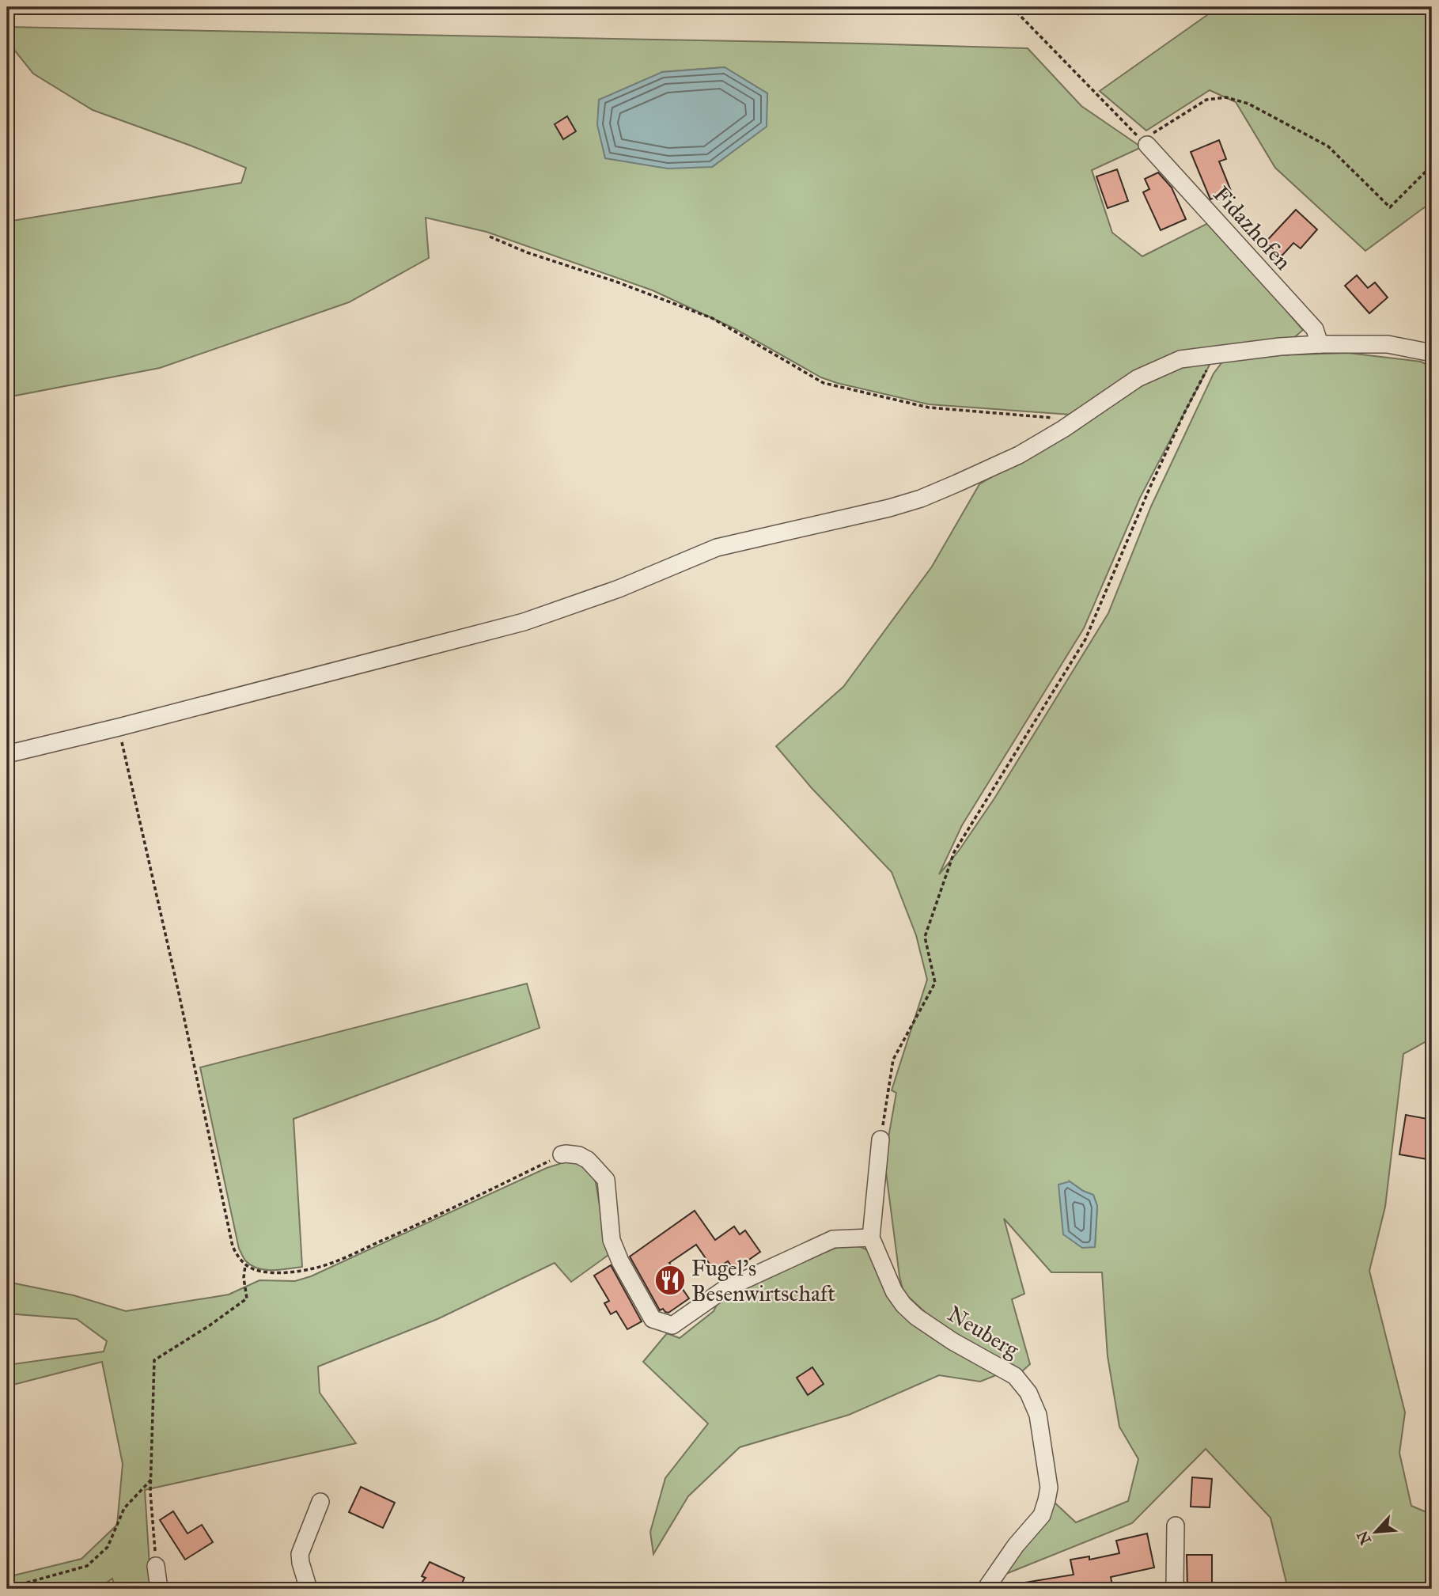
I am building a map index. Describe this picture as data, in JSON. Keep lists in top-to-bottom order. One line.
{"streets":{"street":["Fidazhofen","Neuberg"]},"places":{"restaurant":["Fugel's Besenwirtschaft"]},"north":"bottom left"}
